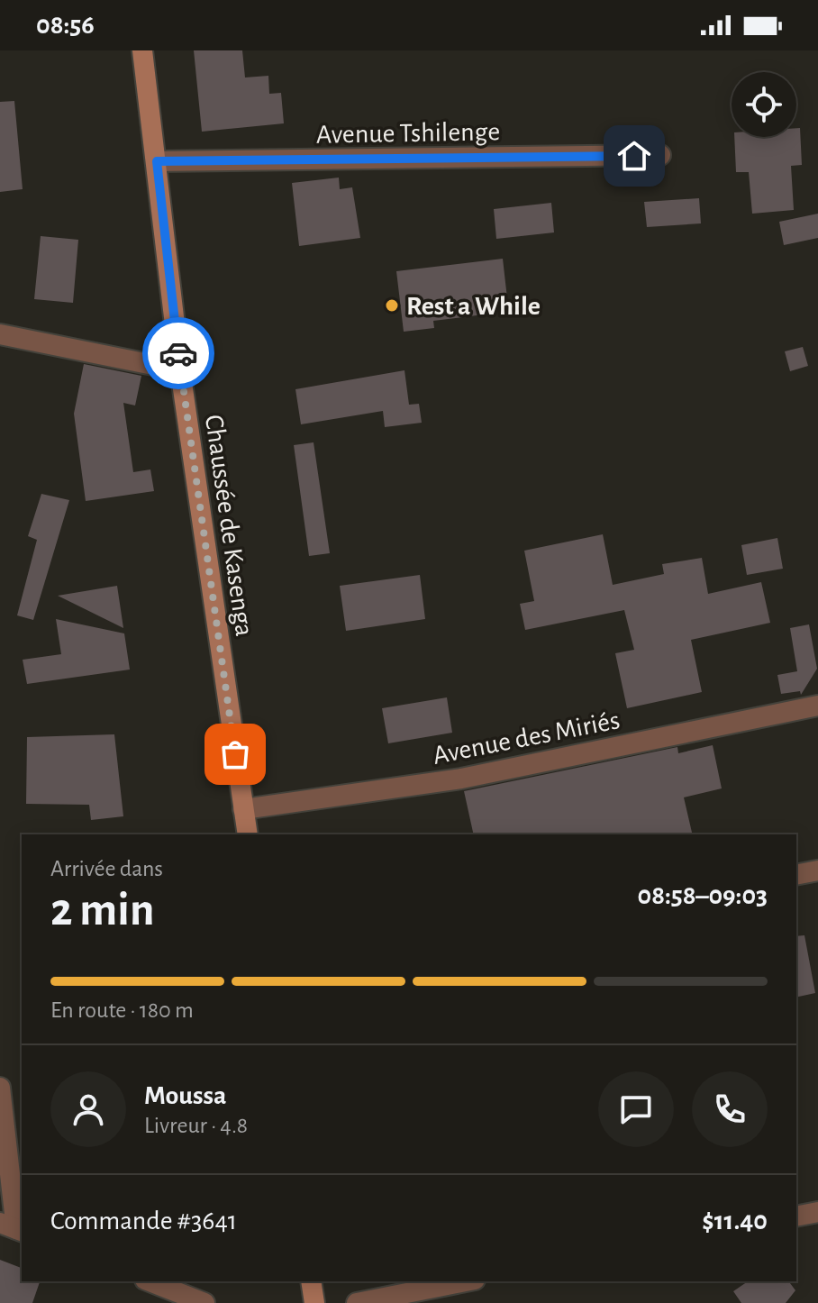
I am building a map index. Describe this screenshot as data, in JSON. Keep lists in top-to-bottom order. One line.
{"streets":{"main road":["Chaussée de Kasenga"],"street":["Avenue Tshilenge","Avenue des Miriés"]},"crossings":[["Avenue Tshilenge","Chaussée de Kasenga"],["Chaussée de Kasenga","Avenue des Miriés"]],"places":["Rest a While"],"page":{"status":"08:56","heading":["2 min","Arrivée dans","08:58–09:03"],"panel":["Moussa","Livreur · 4.8","Commande #3641","$11.40"],"bar":"En route · 180 m"}}
